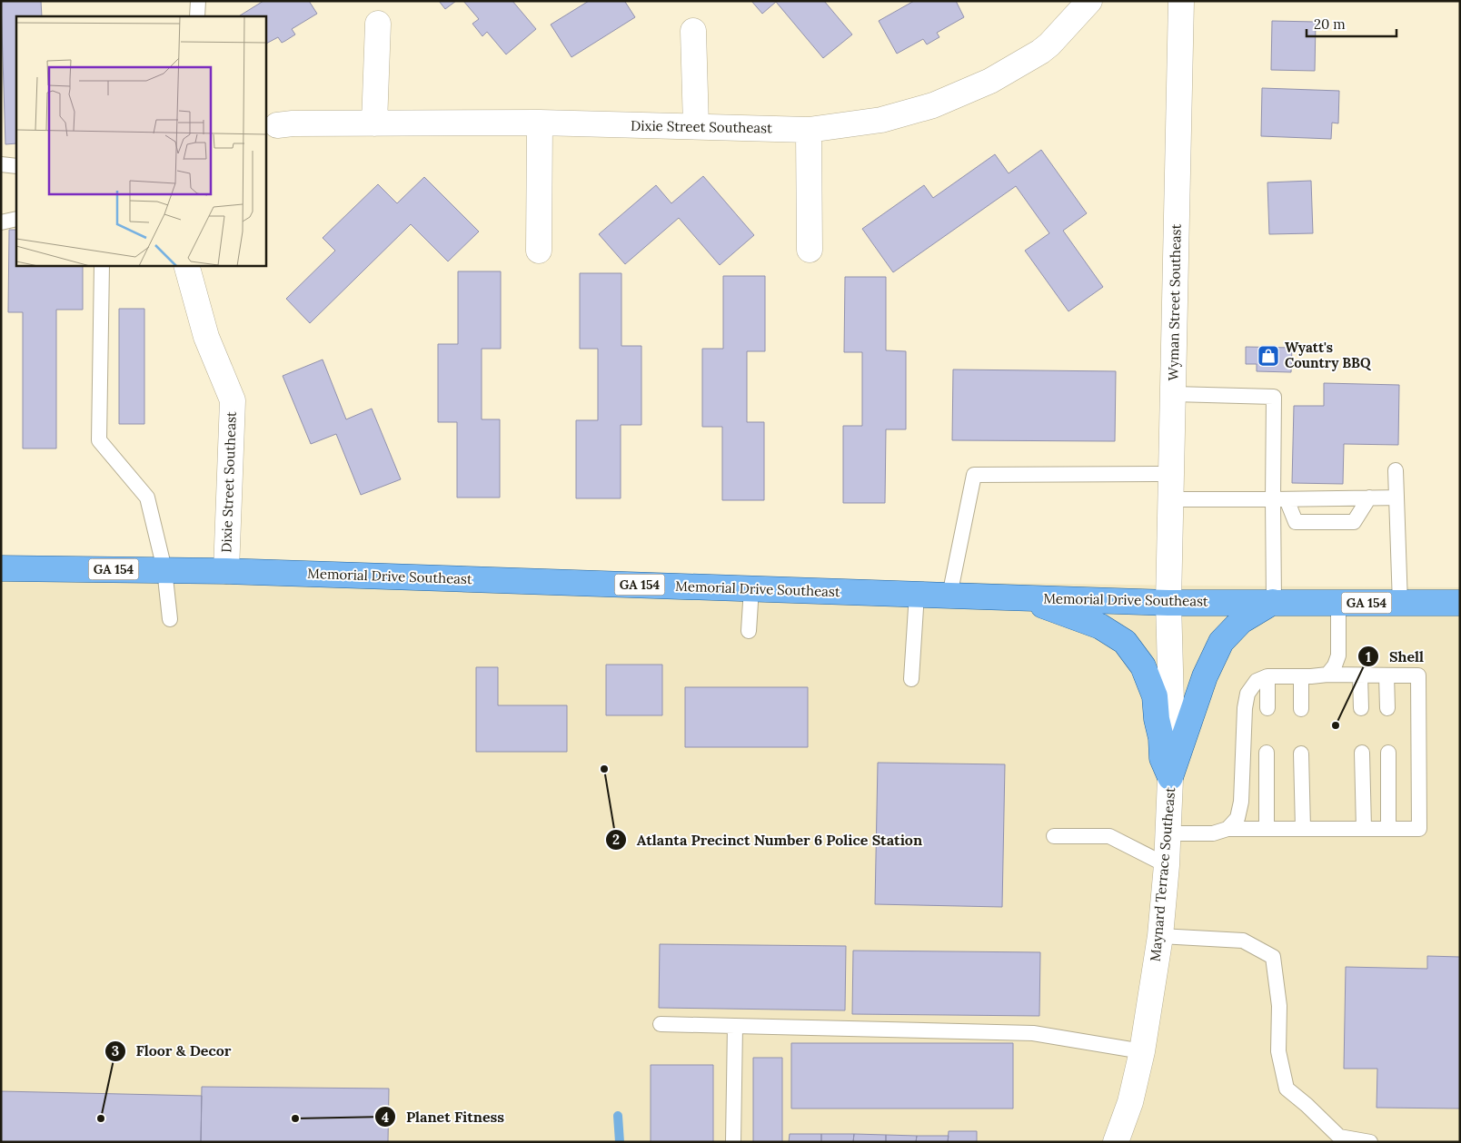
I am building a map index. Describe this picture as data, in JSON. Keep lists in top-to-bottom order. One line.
{"streets":{"main road":["GA 154","Memorial Drive Southeast"],"street":["Dixie Street Southeast","Wyman Street Southeast","Maynard Terrace Southeast"]},"crossings":[["Dixie Street Southeast","Memorial Drive Southeast"],["Wyman Street Southeast","Memorial Drive Southeast"],["Wyman Street Southeast","Maynard Terrace Southeast"],["Memorial Drive Southeast","Maynard Terrace Southeast"]],"places":{"shop":["Wyatt's Country BBQ"],"other":["Shell","Atlanta Precinct Number 6 Police Station","Floor & Decor","Planet Fitness"]},"scale_bar":"20 m"}
